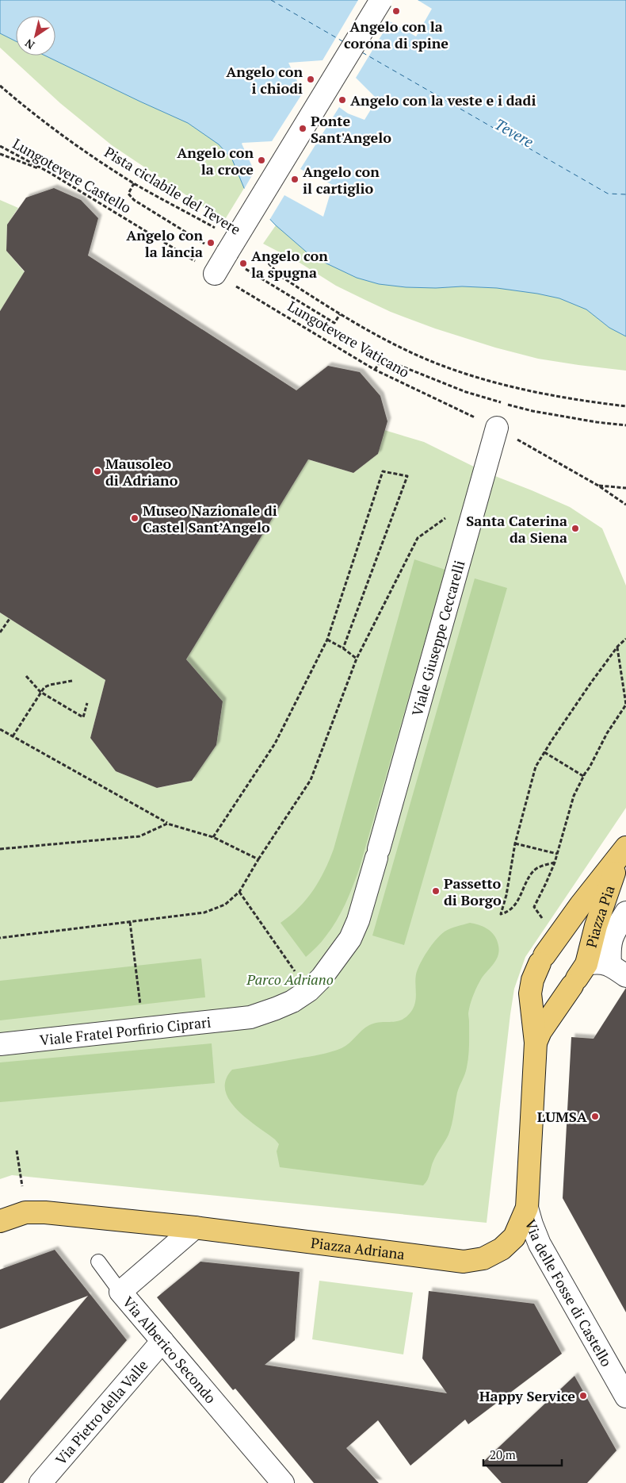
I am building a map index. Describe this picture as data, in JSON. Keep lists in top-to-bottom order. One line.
{"streets":{"main road":["Piazza Pia","Piazza Adriana"],"street":["Viale Giuseppe Ceccarelli","Viale Fratel Porfirio Ciprari","Via delle Fosse di Castello","Via Alberico Secondo","Via Pietro della Valle"],"path":["Lungotevere Castello","Pista ciclabile del Tevere","Lungotevere Vaticano"]},"crossings":[["Lungotevere Castello","Lungotevere Vaticano"],["Lungotevere Vaticano","Viale Giuseppe Ceccarelli"],["Viale Giuseppe Ceccarelli","Viale Fratel Porfirio Ciprari"],["Piazza Pia","Piazza Adriana"],["Piazza Adriana","Via delle Fosse di Castello"],["Piazza Adriana","Via Alberico Secondo"],["Via Alberico Secondo","Via Pietro della Valle"]],"water":["Tevere"],"parks":["Parco Adriano"],"places":["Angelo con la corona di spine","Angelo con i chiodi","Angelo con la veste e i dadi","Ponte Sant'Angelo","Angelo con la croce","Angelo con il cartiglio","Angelo con la lancia","Angelo con la spugna","Mausoleo di Adriano","Museo Nazionale di Castel Sant’Angelo","Santa Caterina da Siena","Passetto di Borgo","LUMSA","Happy Service"],"scale_bar":"20 m","north":"bottom left"}
